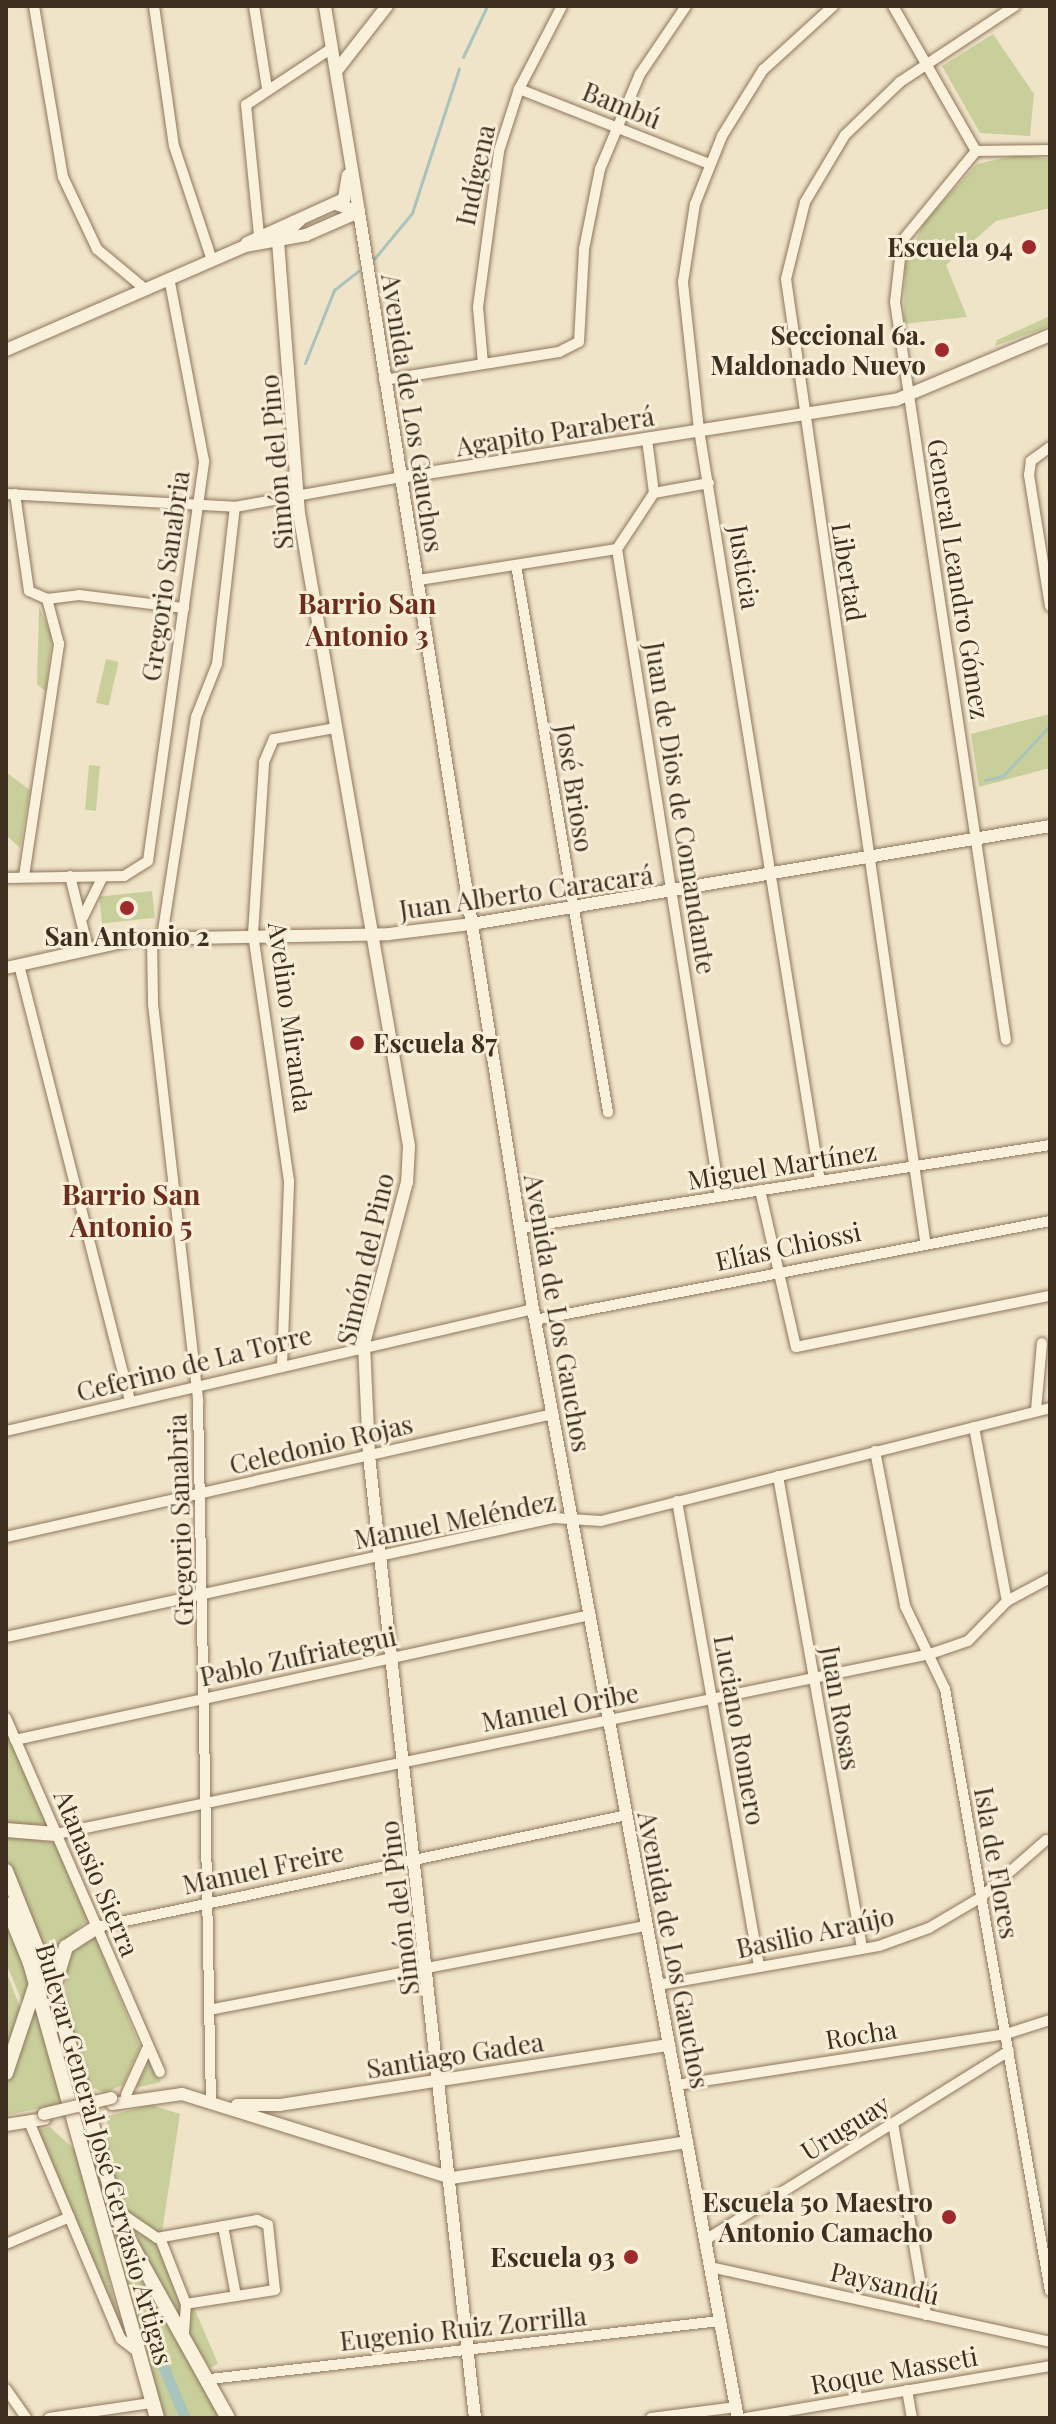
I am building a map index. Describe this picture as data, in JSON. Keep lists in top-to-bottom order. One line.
{"streets":{"main road":["Bulevar General José Gervasio Artigas"],"street":["Bambú","Indígena","Avenida de Los Gauchos","Agapito Paraberá","Simón del Pino","Justicia","Libertad","Gregorio Sanabria","General Leandro Gómez","José Brioso","Juan de Dios de Comandante","Juan Alberto Caracará","Avelino Miranda","Miguel Martínez","Elías Chiossi","Ceferino de La Torre","Celedonio Rojas","Manuel Meléndez","Pablo Zufriategui","Manuel Oribe","Juan Rosas","Luciano Romero","Isla de Flores","Manuel Freire","Atanasio Sierra","Basilio Araújo","Rocha","Santiago Gadea","Uruguay","Paysandú","Eugenio Ruiz Zorrilla","Roque Masseti"]},"crossings":[["Bambú","Indígena"],["Bambú","Justicia"],["Avenida de Los Gauchos","Agapito Paraberá"],["Avenida de Los Gauchos","Juan Alberto Caracará"],["Avenida de Los Gauchos","Miguel Martínez"],["Avenida de Los Gauchos","Elías Chiossi"],["Avenida de Los Gauchos","Ceferino de La Torre"],["Avenida de Los Gauchos","Celedonio Rojas"],["Avenida de Los Gauchos","Manuel Meléndez"],["Avenida de Los Gauchos","Pablo Zufriategui"],["Avenida de Los Gauchos","Manuel Oribe"],["Avenida de Los Gauchos","Manuel Freire"],["Avenida de Los Gauchos","Basilio Araújo"],["Avenida de Los Gauchos","Rocha"],["Avenida de Los Gauchos","Santiago Gadea"],["Avenida de Los Gauchos","Uruguay"],["Avenida de Los Gauchos","Paysandú"],["Avenida de Los Gauchos","Eugenio Ruiz Zorrilla"],["Agapito Paraberá","Simón del Pino"],["Agapito Paraberá","Justicia"],["Agapito Paraberá","Libertad"],["Agapito Paraberá","Gregorio Sanabria"],["Agapito Paraberá","General Leandro Gómez"],["Simón del Pino","Juan Alberto Caracará"],["Simón del Pino","Avelino Miranda"],["Simón del Pino","Ceferino de La Torre"],["Simón del Pino","Celedonio Rojas"],["Simón del Pino","Manuel Meléndez"],["Simón del Pino","Pablo Zufriategui"],["Simón del Pino","Manuel Oribe"],["Simón del Pino","Manuel Freire"],["Simón del Pino","Santiago Gadea"],["Simón del Pino","Eugenio Ruiz Zorrilla"],["Justicia","Juan Alberto Caracará"],["Justicia","Miguel Martínez"],["Libertad","Juan Alberto Caracará"],["Libertad","Miguel Martínez"],["Libertad","Elías Chiossi"],["Gregorio Sanabria","Juan Alberto Caracará"],["Gregorio Sanabria","Ceferino de La Torre"],["Gregorio Sanabria","Celedonio Rojas"],["Gregorio Sanabria","Manuel Meléndez"],["Gregorio Sanabria","Pablo Zufriategui"],["Gregorio Sanabria","Manuel Oribe"],["Gregorio Sanabria","Manuel Freire"],["Gregorio Sanabria","Santiago Gadea"],["General Leandro Gómez","Juan Alberto Caracará"],["José Brioso","Juan Alberto Caracará"],["Juan de Dios de Comandante","Juan Alberto Caracará"],["Juan de Dios de Comandante","Miguel Martínez"],["Juan Alberto Caracará","Avelino Miranda"],["Avelino Miranda","Ceferino de La Torre"],["Elías Chiossi","Ceferino de La Torre"],["Manuel Meléndez","Juan Rosas"],["Manuel Meléndez","Luciano Romero"],["Manuel Meléndez","Isla de Flores"],["Pablo Zufriategui","Atanasio Sierra"],["Manuel Oribe","Juan Rosas"],["Manuel Oribe","Luciano Romero"],["Manuel Oribe","Isla de Flores"],["Manuel Oribe","Atanasio Sierra"],["Juan Rosas","Basilio Araújo"],["Luciano Romero","Basilio Araújo"],["Isla de Flores","Basilio Araújo"],["Isla de Flores","Rocha"],["Isla de Flores","Uruguay"],["Manuel Freire","Atanasio Sierra"],["Bulevar General José Gervasio Artigas","Eugenio Ruiz Zorrilla"]],"districts":["Barrio San Antonio 3","Barrio San Antonio 5"],"places":["Escuela 94","Seccional 6a. Maldonado Nuevo","San Antonio 2","Escuela 87","Escuela 50 Maestro Antonio Camacho","Escuela 93"]}
